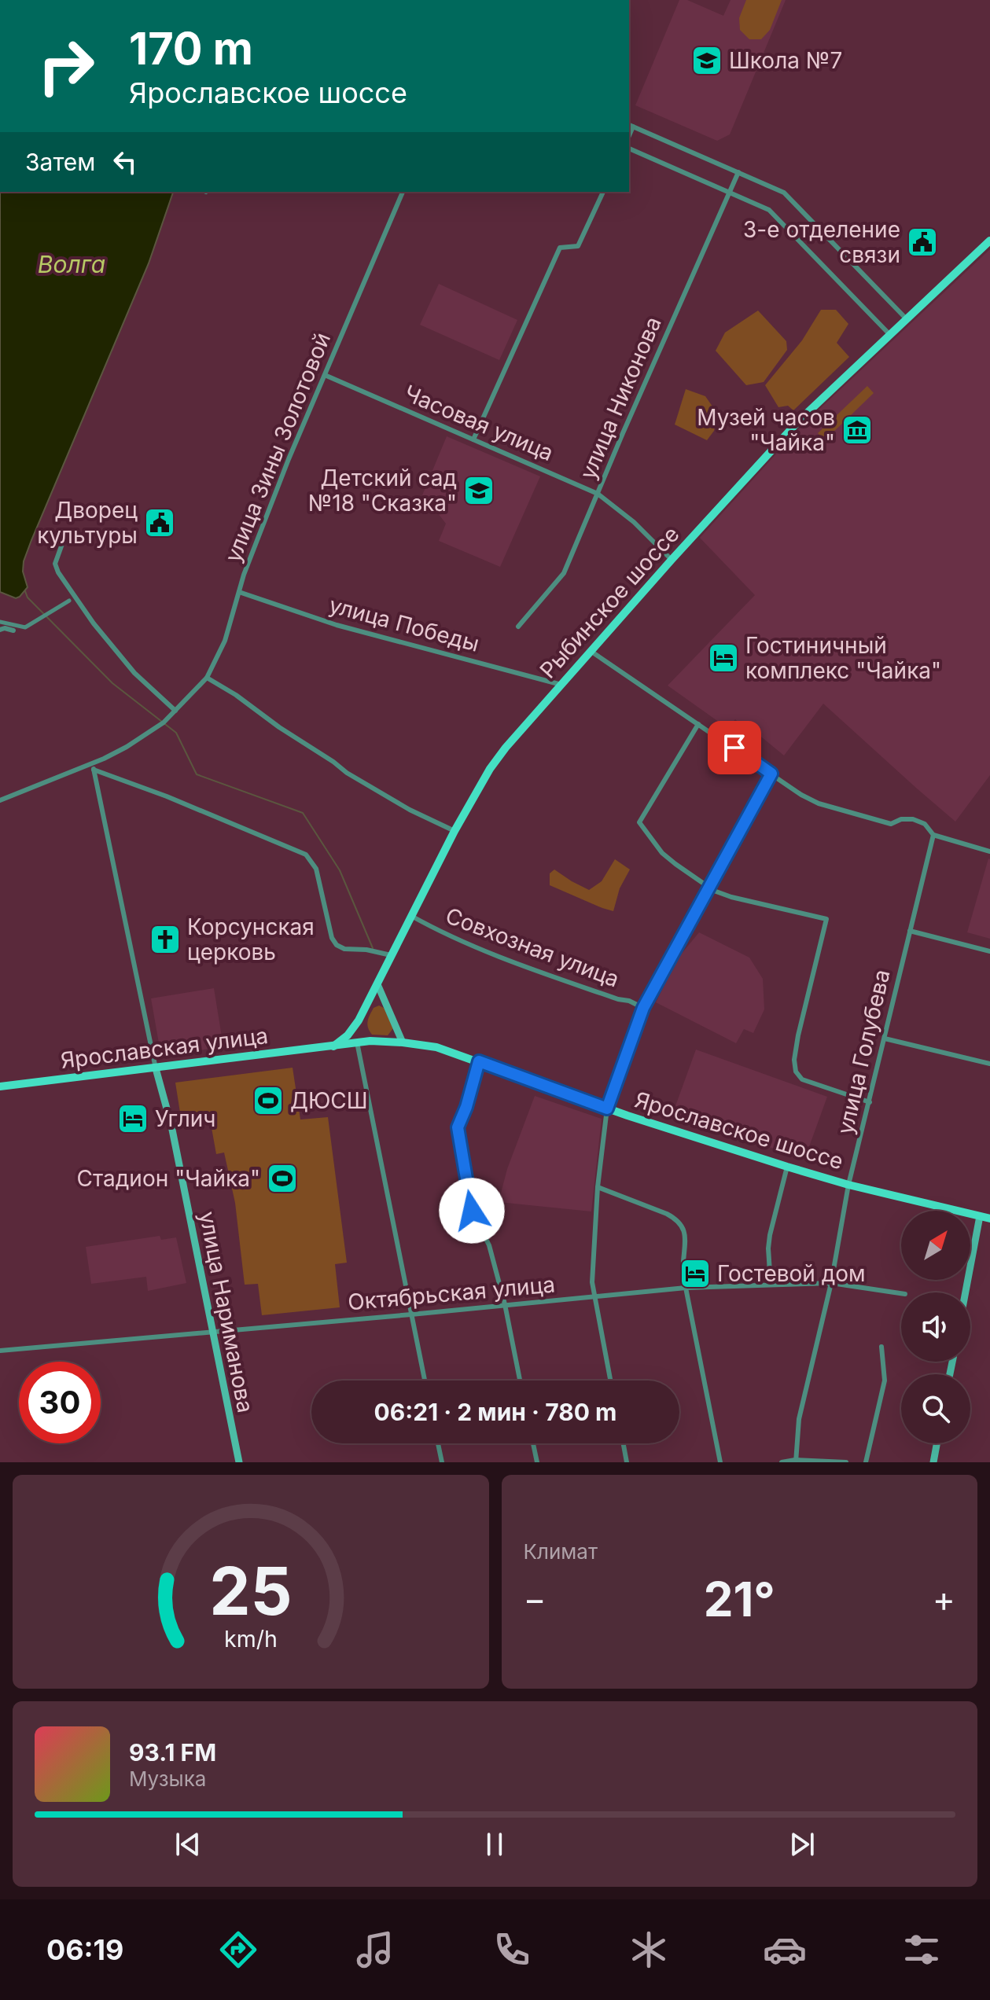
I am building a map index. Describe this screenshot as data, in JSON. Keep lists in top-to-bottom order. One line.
{"streets":{"main road":["Рыбинское шоссе","Ярославская улица","Ярославское шоссе","улица Нариманова"],"street":["улица Никонова","Часовая улица","улица Зины Золотовой","улица Победы","Совхозная улица","улица Голубева","Октябрьская улица"]},"crossings":[["улица Никонова","Часовая улица"],["Часовая улица","улица Зины Золотовой"],["Часовая улица","Рыбинское шоссе"],["улица Зины Золотовой","улица Победы"],["улица Зины Золотовой","улица Нариманова"],["Рыбинское шоссе","улица Победы"],["Рыбинское шоссе","Совхозная улица"],["Рыбинское шоссе","Ярославская улица"],["Рыбинское шоссе","Ярославское шоссе"],["Ярославская улица","Ярославское шоссе"],["Ярославская улица","улица Нариманова"],["улица Голубева","Ярославское шоссе"],["улица Голубева","Октябрьская улица"],["Октябрьская улица","улица Нариманова"]],"water":["Волга"],"places":{"school or university":["Школа №7","Детский сад №18 \"Сказка\""],"public building":["3-е отделение связи","Дворец культуры"],"museum":["Музей часов \"Чайка\""],"hotel":["Гостиничный комплекс \"Чайка\"","Углич","Гостевой дом"],"church":["Корсунская церковь"],"sports":["ДЮСШ","Стадион \"Чайка\""]},"north":"top right","page":{"turn":["170 m","Ярославское шоссе"],"then":"Затем","limit":"30","trip":"06:21 · 2 мин · 780 m","tile":"Климат","heat":["−","21°","+"],"song":["93.1 FM","Музыка"],"tabs":"06:19","gauge":["25","km/h"]}}
